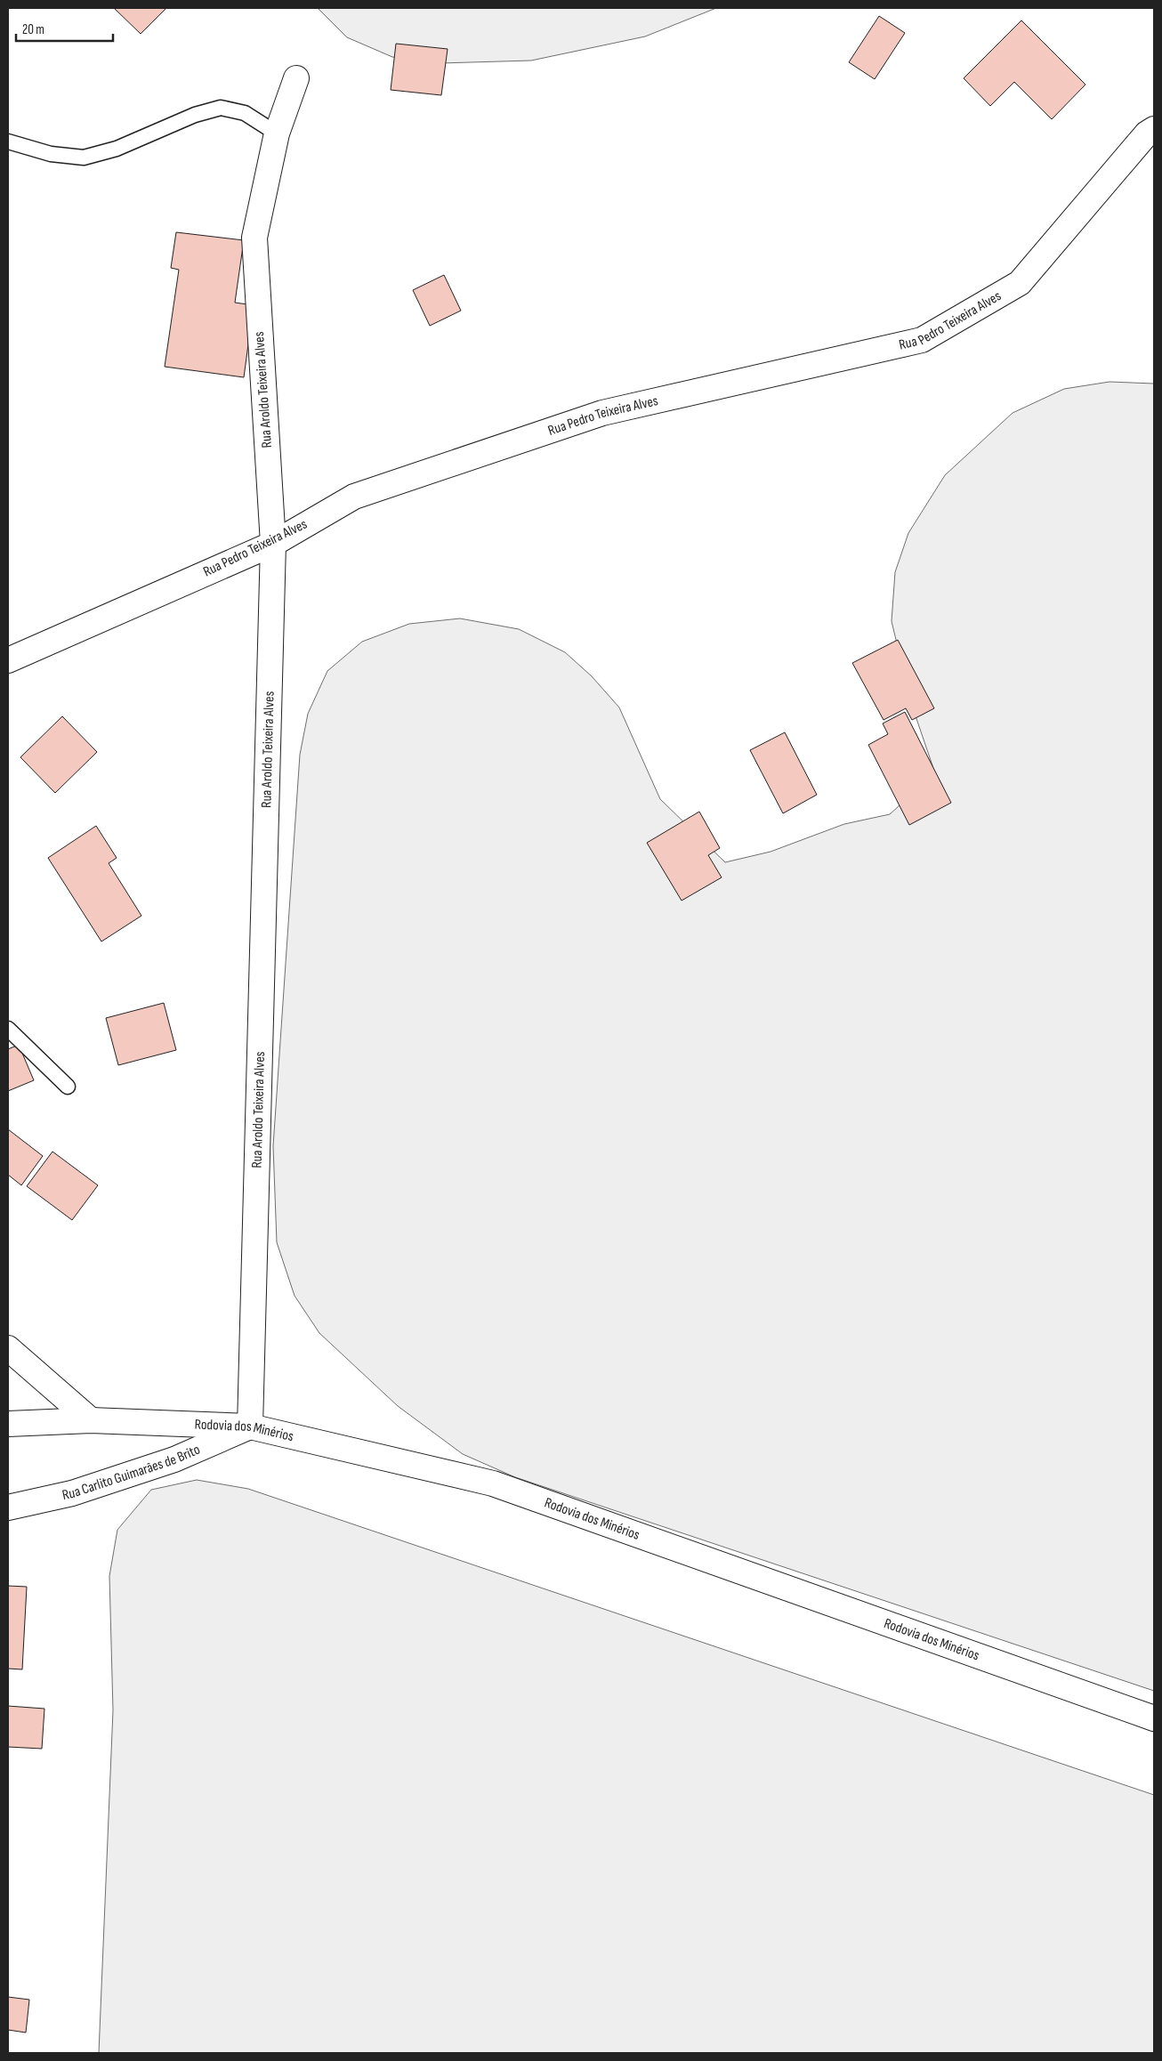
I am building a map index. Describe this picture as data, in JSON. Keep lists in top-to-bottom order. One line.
{"streets":{"street":["Rua Pedro Teixeira Alves","Rua Aroldo Teixeira Alves","Rodovia dos Minérios","Rua Carlito Guimarães de Brito"]},"crossings":[["Rua Pedro Teixeira Alves","Rua Aroldo Teixeira Alves"],["Rua Aroldo Teixeira Alves","Rodovia dos Minérios"],["Rua Aroldo Teixeira Alves","Rua Carlito Guimarães de Brito"],["Rodovia dos Minérios","Rua Carlito Guimarães de Brito"]],"scale_bar":"20 m"}
